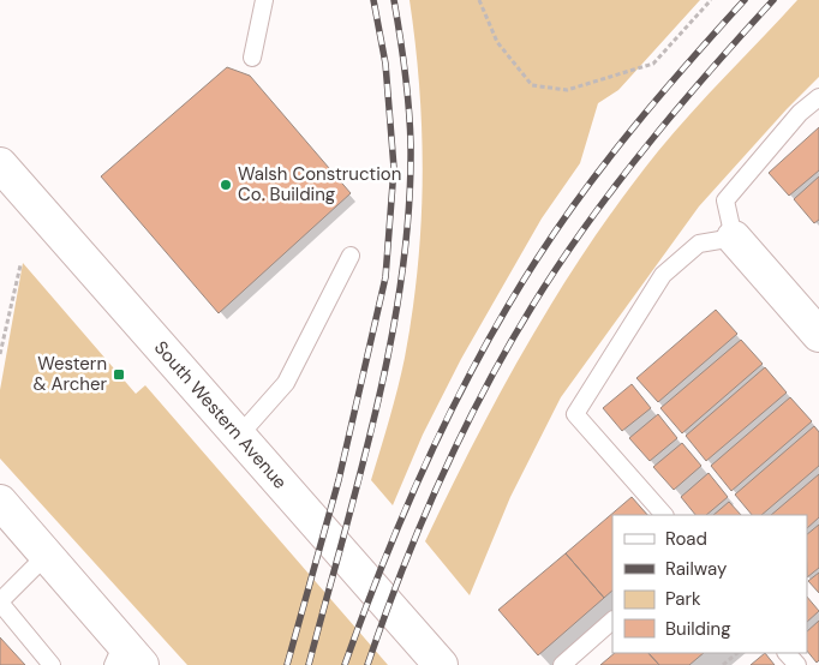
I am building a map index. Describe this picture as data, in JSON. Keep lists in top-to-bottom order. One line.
{"streets":{"main road":["South Western Avenue"]},"places":{"other":["Walsh Construction Co. Building"],"transit":["Western & Archer"]},"legend":["Road","Railway","Park","Building"]}
